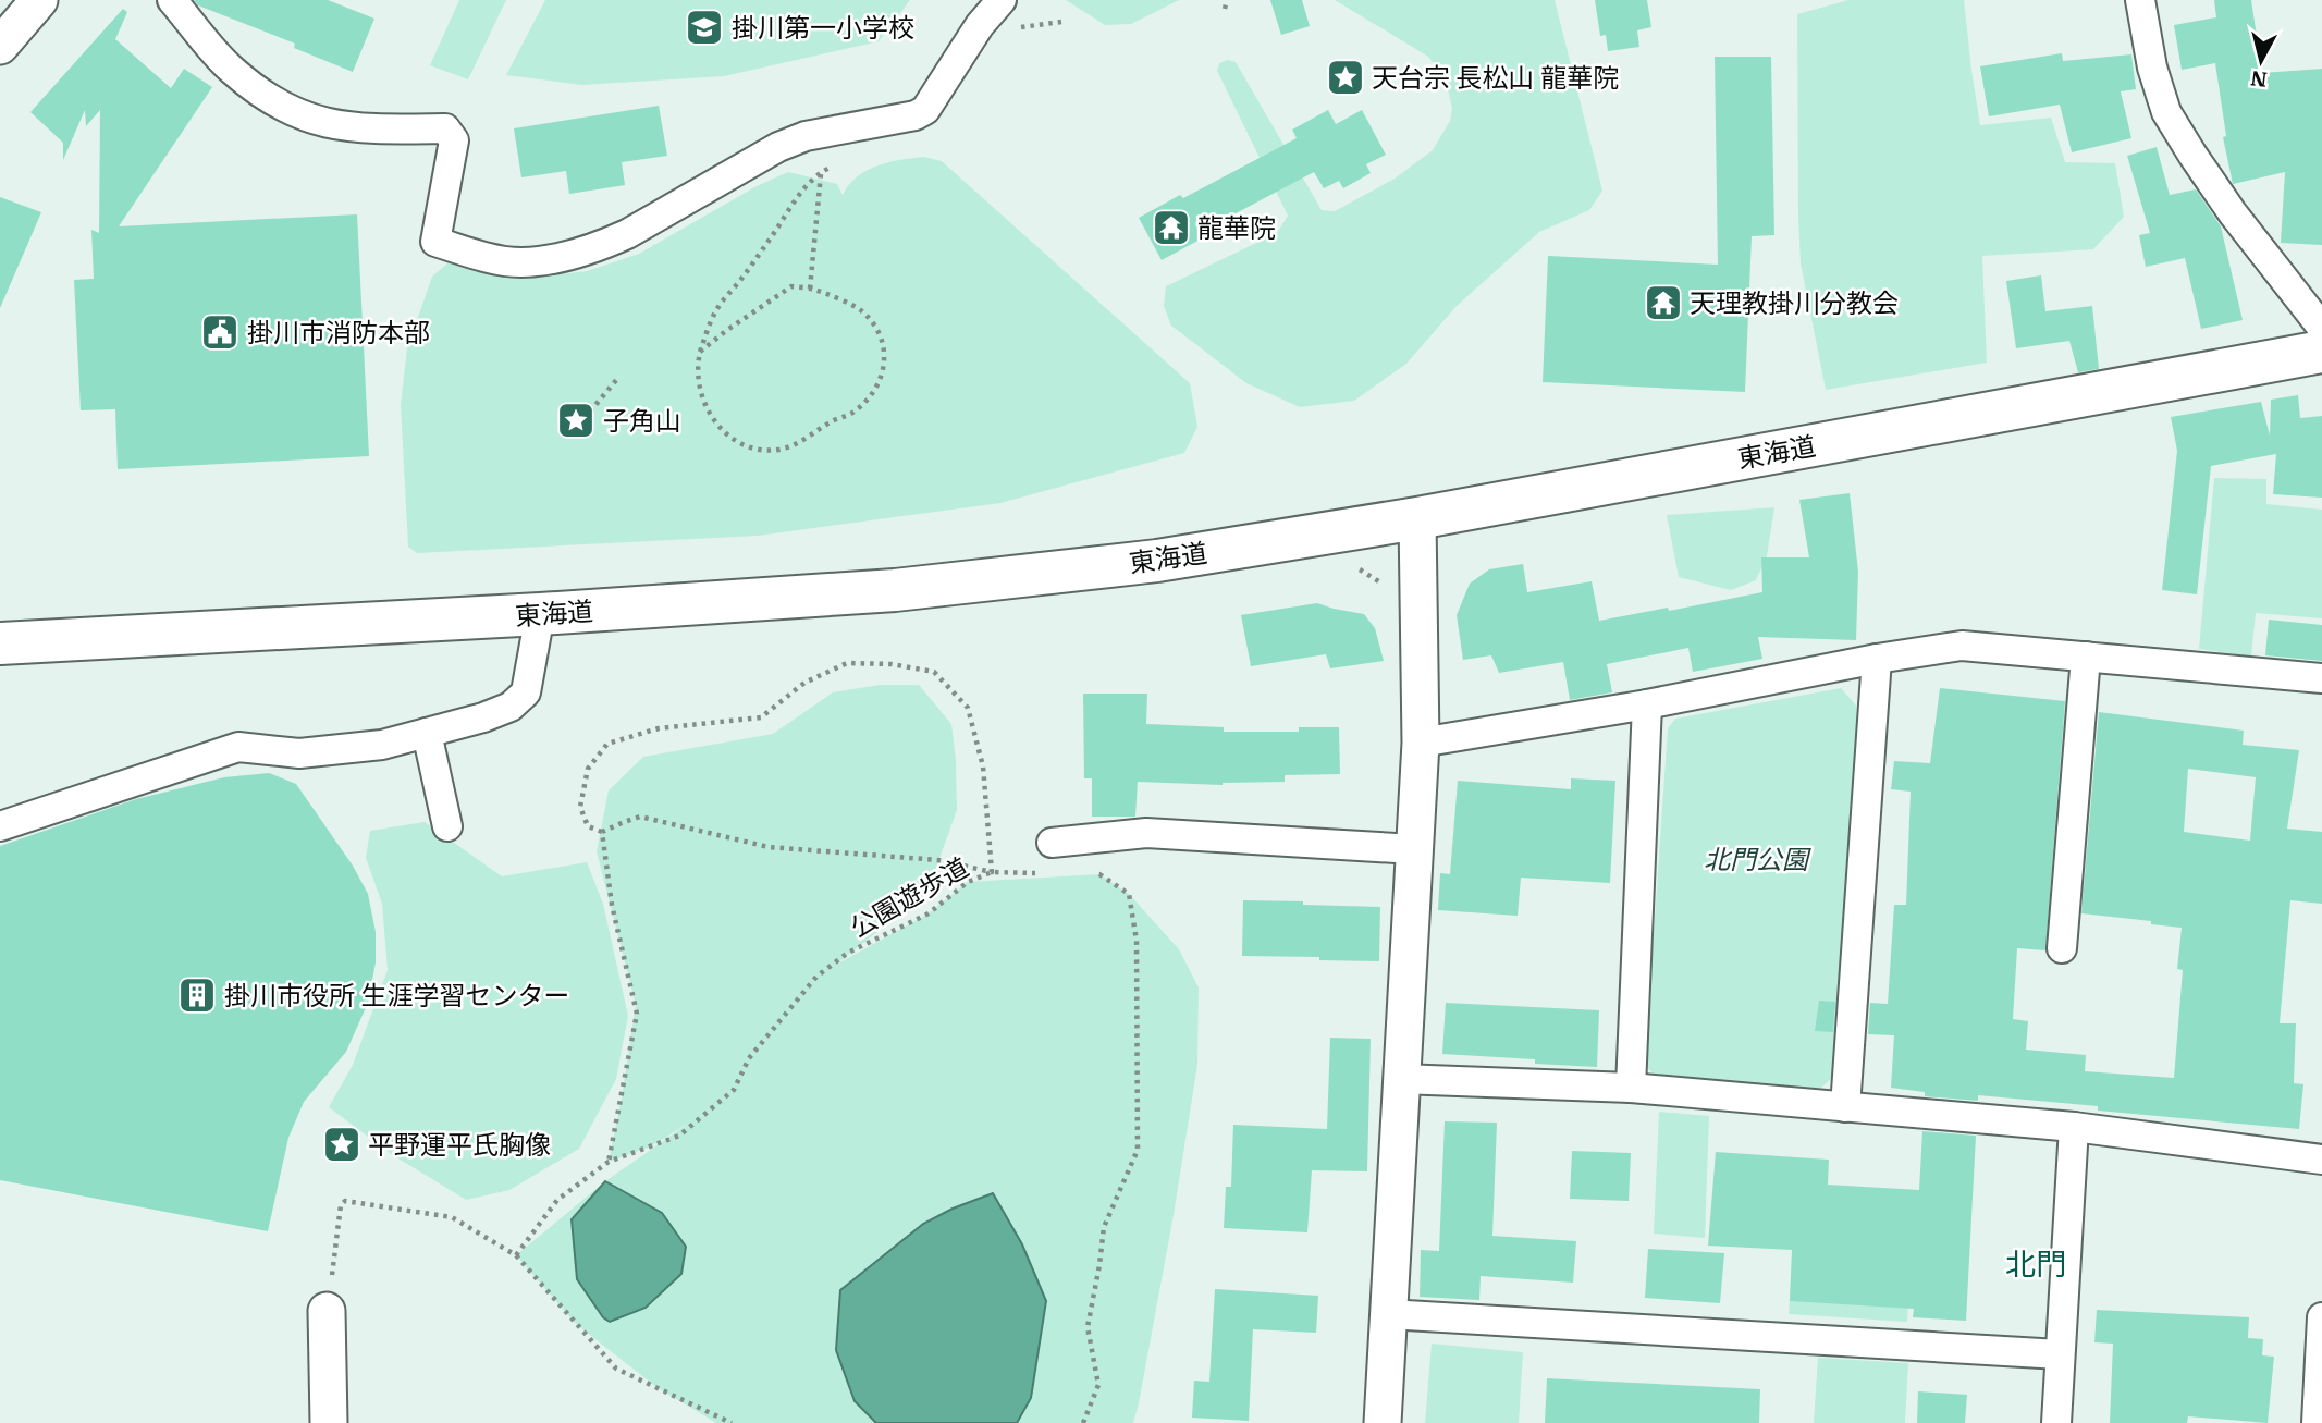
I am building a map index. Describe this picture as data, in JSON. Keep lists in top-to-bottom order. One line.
{"streets":{"main road":["東海道"],"path":["公園遊歩道"]},"districts":["北門"],"parks":["北門公園"],"places":{"school or university":["掛川第一小学校"],"place":["天台宗 長松山 龍華院","子角山","平野運平氏胸像"],"temple":["龍華院","天理教掛川分教会"],"public building":["掛川市消防本部"],"building":["掛川市役所 生涯学習センター"]},"north":"bottom"}
